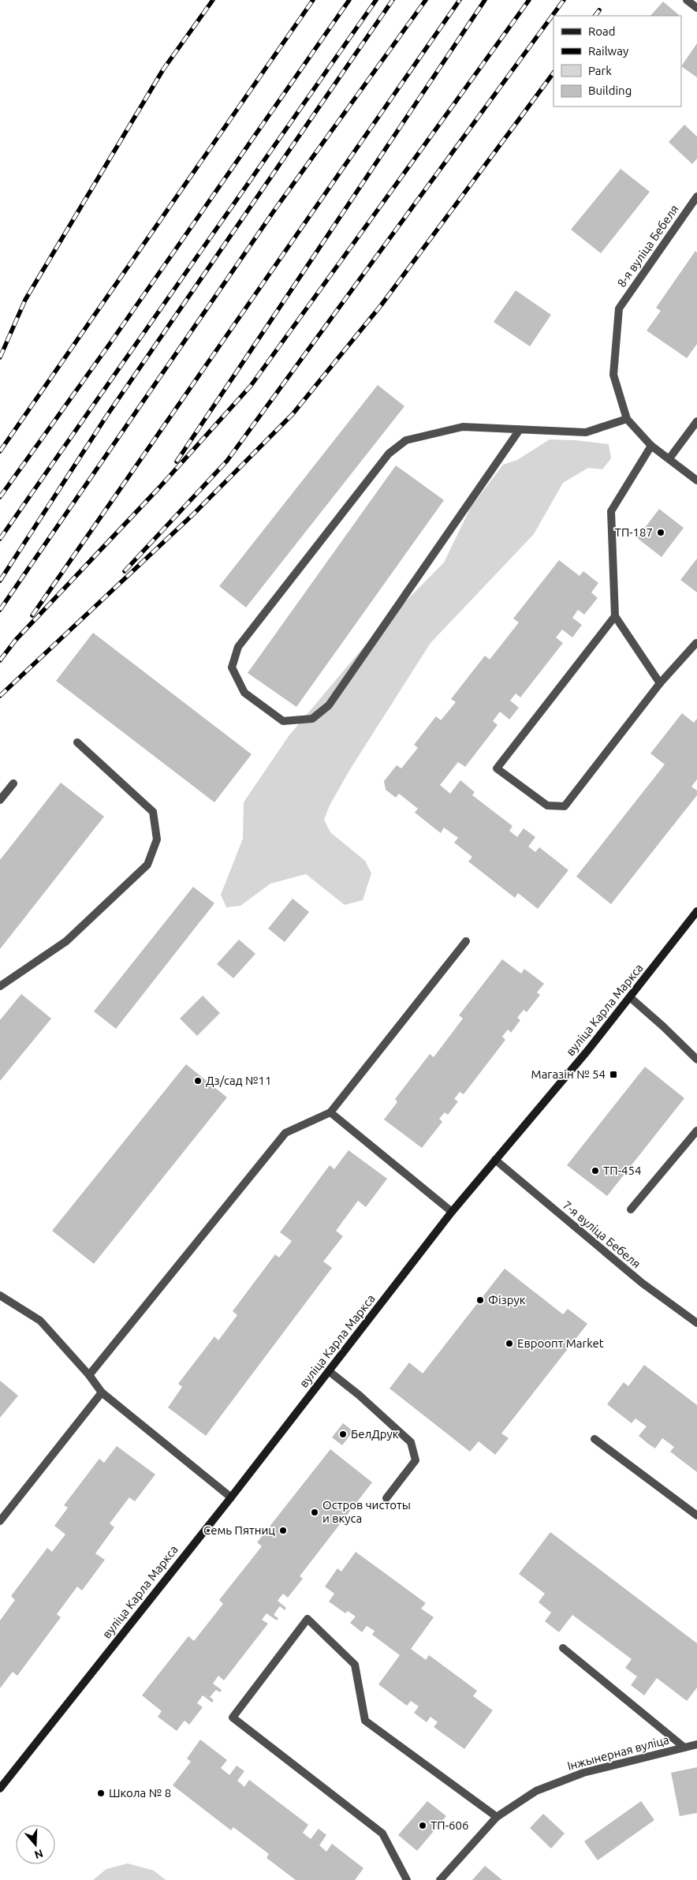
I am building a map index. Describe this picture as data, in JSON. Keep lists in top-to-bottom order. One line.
{"streets":{"main road":["вуліца Карла Маркса"],"street":["8-я вуліца Бебеля","7-я вуліца Бебеля","Інжынерная вуліца"]},"crossings":[["вуліца Карла Маркса","7-я вуліца Бебеля"]],"places":{"other":["ТП-187","Дз/сад №11","ТП-454","Фізрук","Евроопт Market","БелДрук","Остров чистоты и вкуса","Семь Пятниц","Школа № 8","ТП-606"],"transit":["Магазін № 54"]},"legend":["Road","Railway","Park","Building"],"north":"bottom"}
